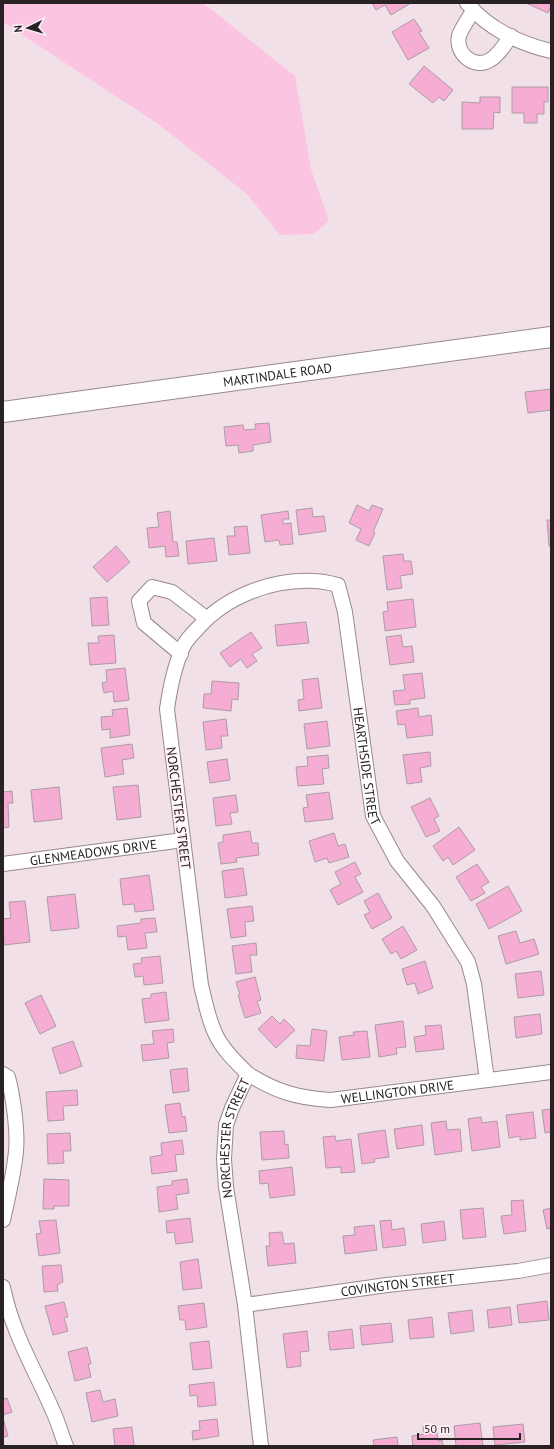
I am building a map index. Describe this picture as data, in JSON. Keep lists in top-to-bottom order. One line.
{"streets":{"street":["MARTINDALE ROAD","HEARTHSIDE STREET","NORCHESTER STREET","GLENMEADOWS DRIVE","WELLINGTON DRIVE","COVINGTON STREET"]},"crossings":[["HEARTHSIDE STREET","NORCHESTER STREET"],["HEARTHSIDE STREET","WELLINGTON DRIVE"],["NORCHESTER STREET","GLENMEADOWS DRIVE"],["NORCHESTER STREET","WELLINGTON DRIVE"],["NORCHESTER STREET","COVINGTON STREET"]],"scale_bar":"50 m","north":"left"}
